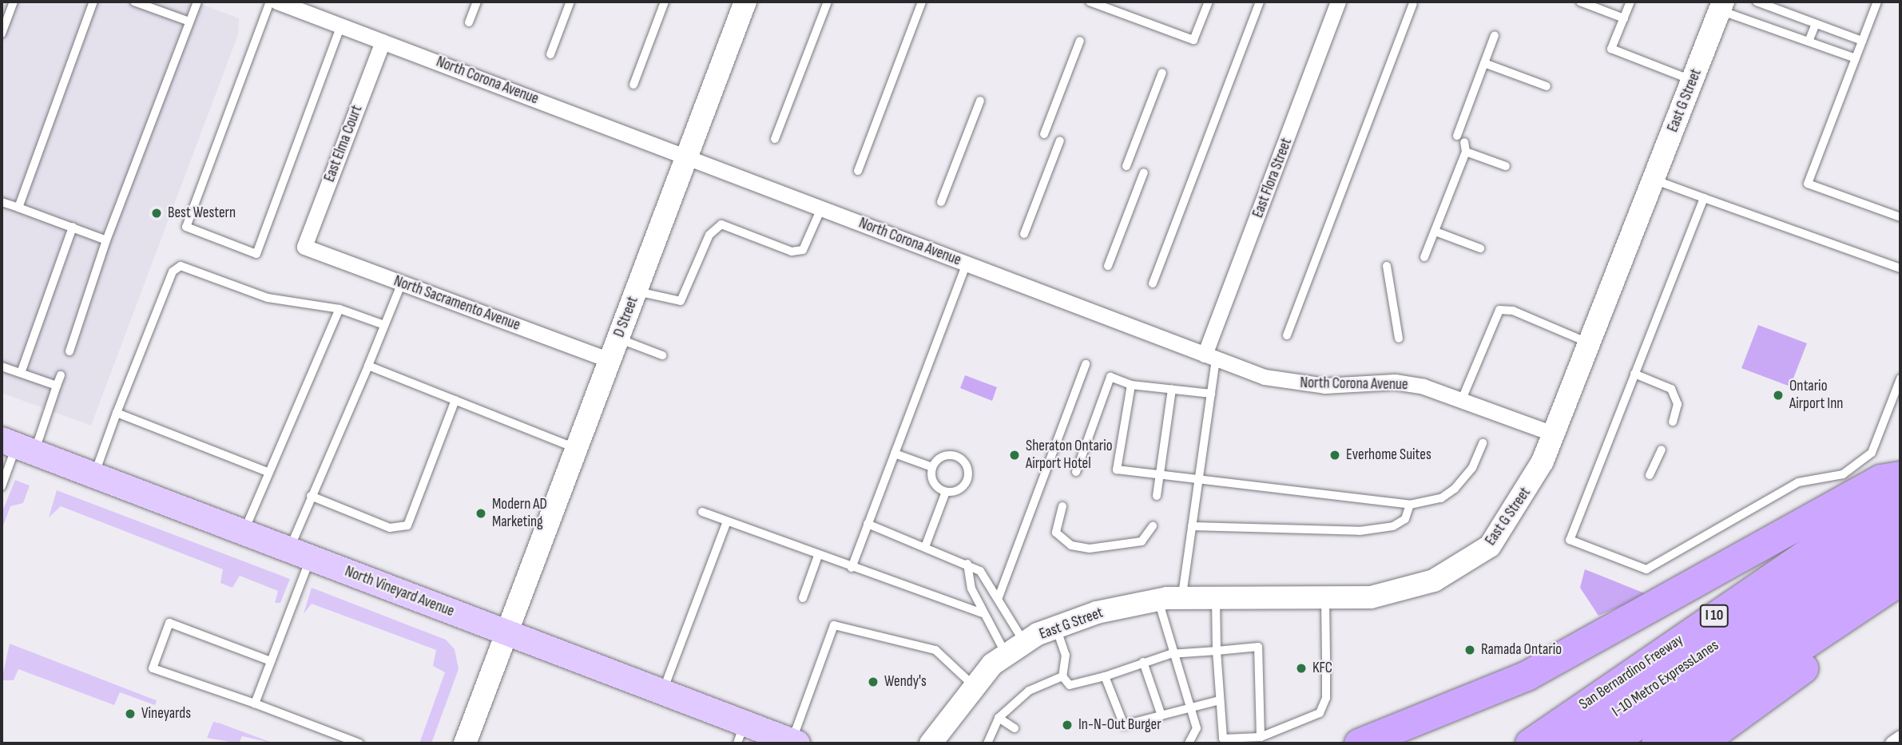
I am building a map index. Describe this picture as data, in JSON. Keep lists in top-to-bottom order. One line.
{"streets":{"highway":["I 10","San Bernardino Freeway","I-10 Metro ExpressLanes"],"main road":["North Vineyard Avenue"],"street":["North Corona Avenue","East G Street","East Elma Court","East Flora Street","North Sacramento Avenue","D Street"]},"crossings":[["North Corona Avenue","East G Street"],["North Corona Avenue","East Elma Court"],["North Corona Avenue","East Flora Street"],["North Corona Avenue","D Street"],["East Elma Court","North Sacramento Avenue"],["North Sacramento Avenue","D Street"],["D Street","North Vineyard Avenue"]],"places":["Best Western","Ontario Airport Inn","Sheraton Ontario Airport Hotel","Everhome Suites","Modern AD Marketing","Ramada Ontario","KFC","Wendy's","Vineyards","In-N-Out Burger"]}
